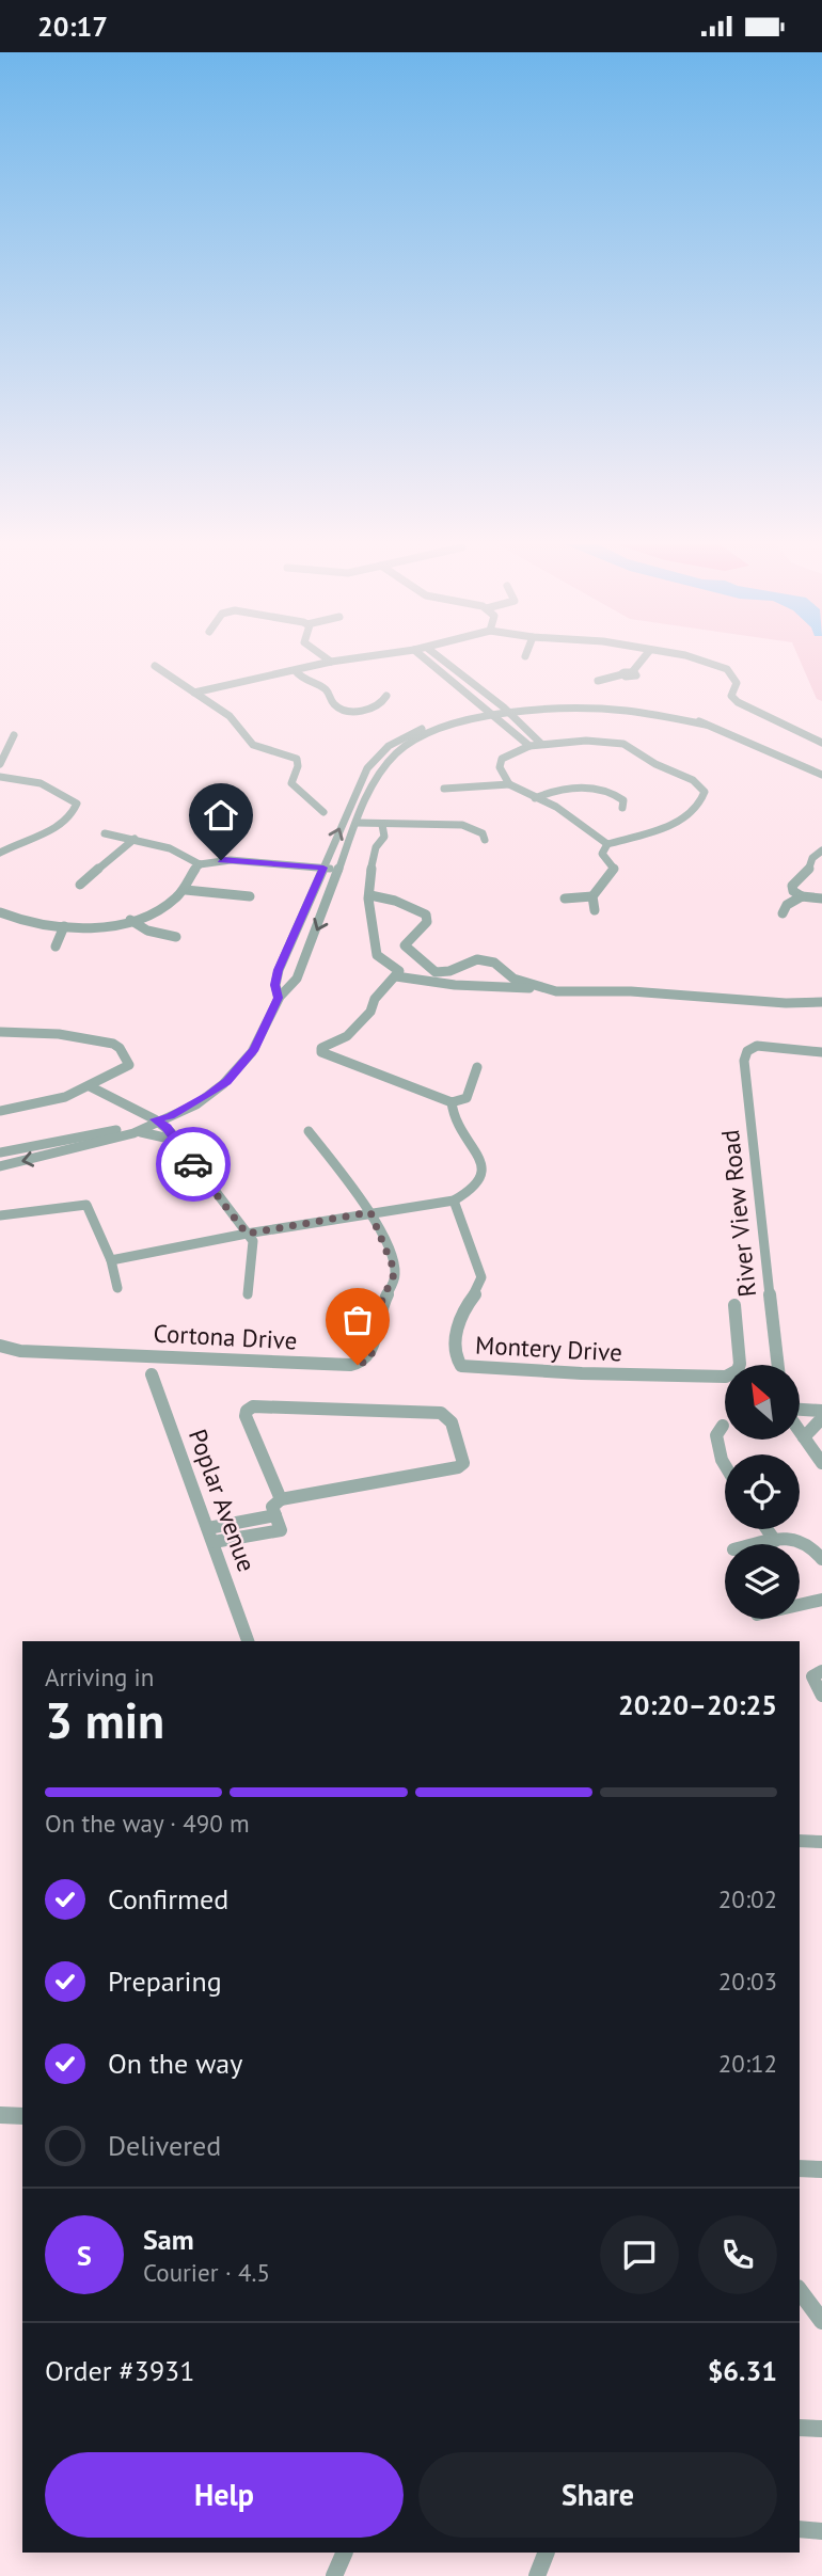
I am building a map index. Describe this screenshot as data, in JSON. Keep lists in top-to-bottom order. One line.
{"streets":{"street":["River View Road","Cortona Drive","Montery Drive","Poplar Avenue"]},"north":"top left","page":{"status":"20:17","heading":["3 min","Arriving in","20:20–20:25"],"panel":["Sam","Courier · 4.5","Order #3931","$6.31"],"bar":"On the way · 490 m","list":[["Confirmed","20:02"],["Preparing","20:03"],["On the way","20:12"],"Delivered"],"round":"S","buttons":["Help","Share"]}}
